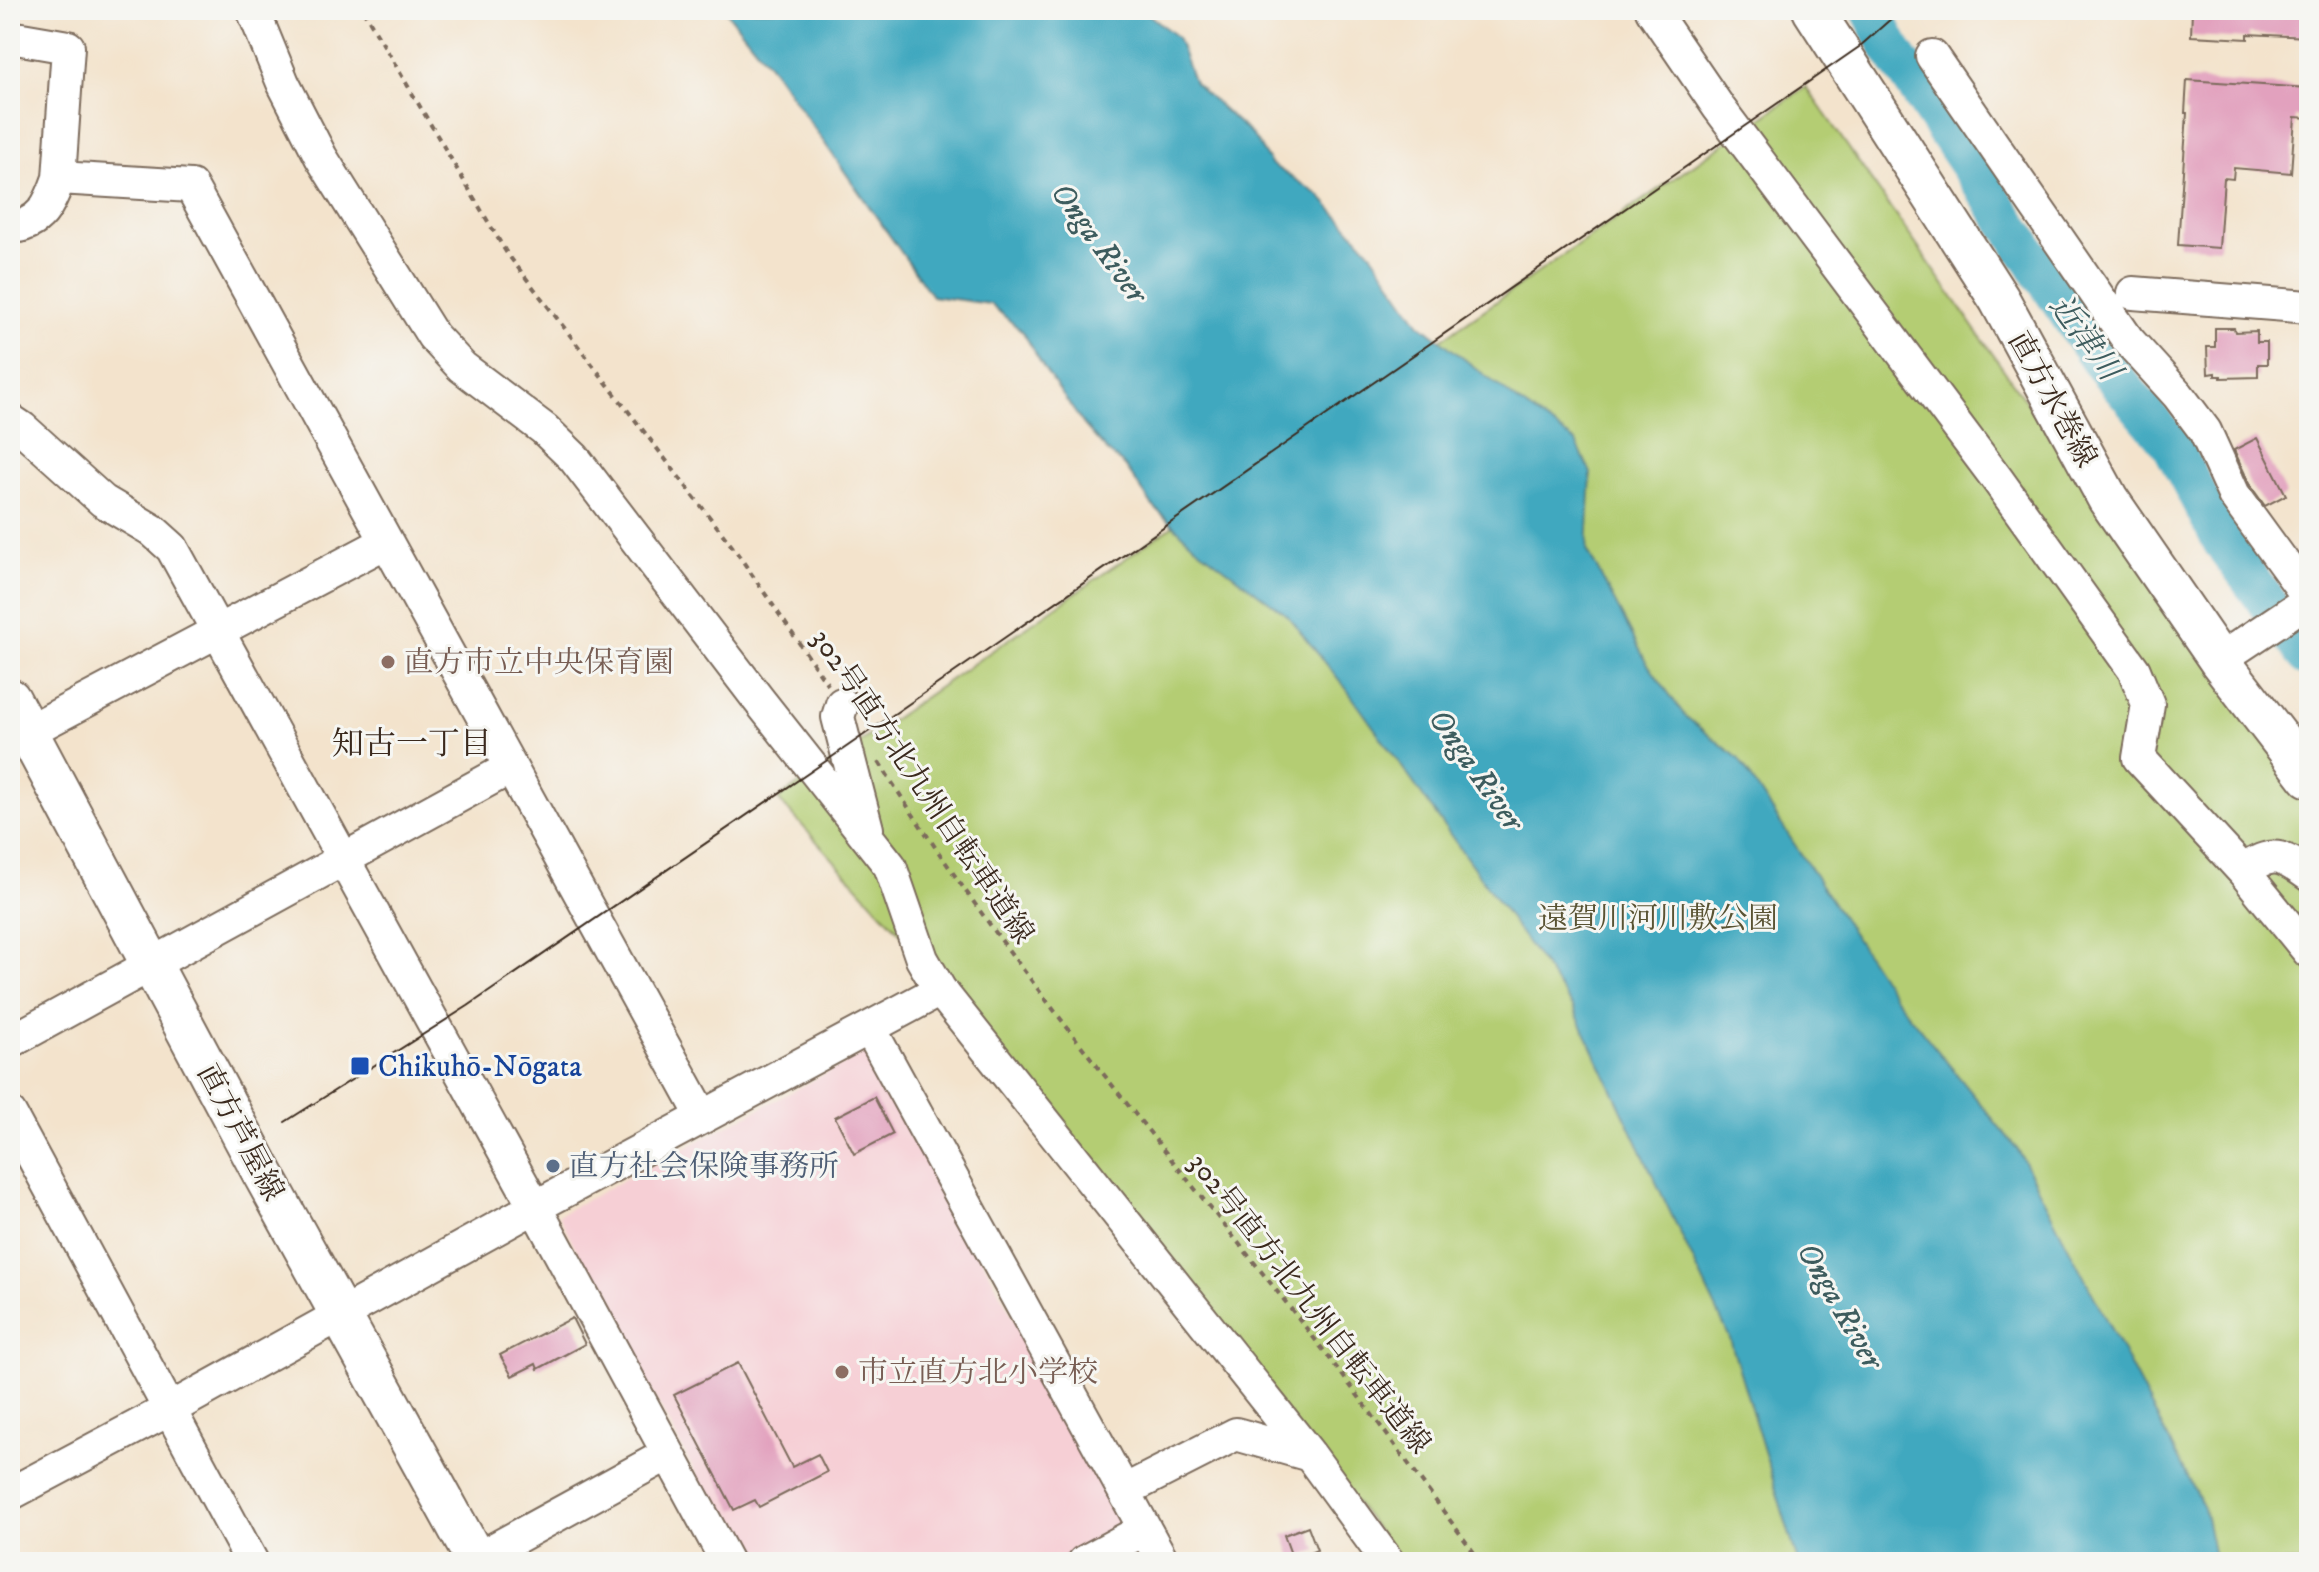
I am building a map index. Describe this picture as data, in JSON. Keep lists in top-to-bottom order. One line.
{"streets":{"main road":["直方水巻線","直方芦屋線"],"path":["302号直方北九州自転車道線"]},"districts":["知古一丁目"],"water":["Onga River","近津川"],"parks":["遠賀川河川敷公園"],"places":{"other":["直方市立中央保育園","直方社会保険事務所","市立直方北小学校"],"transit":["Chikuhō-Nōgata"]}}
